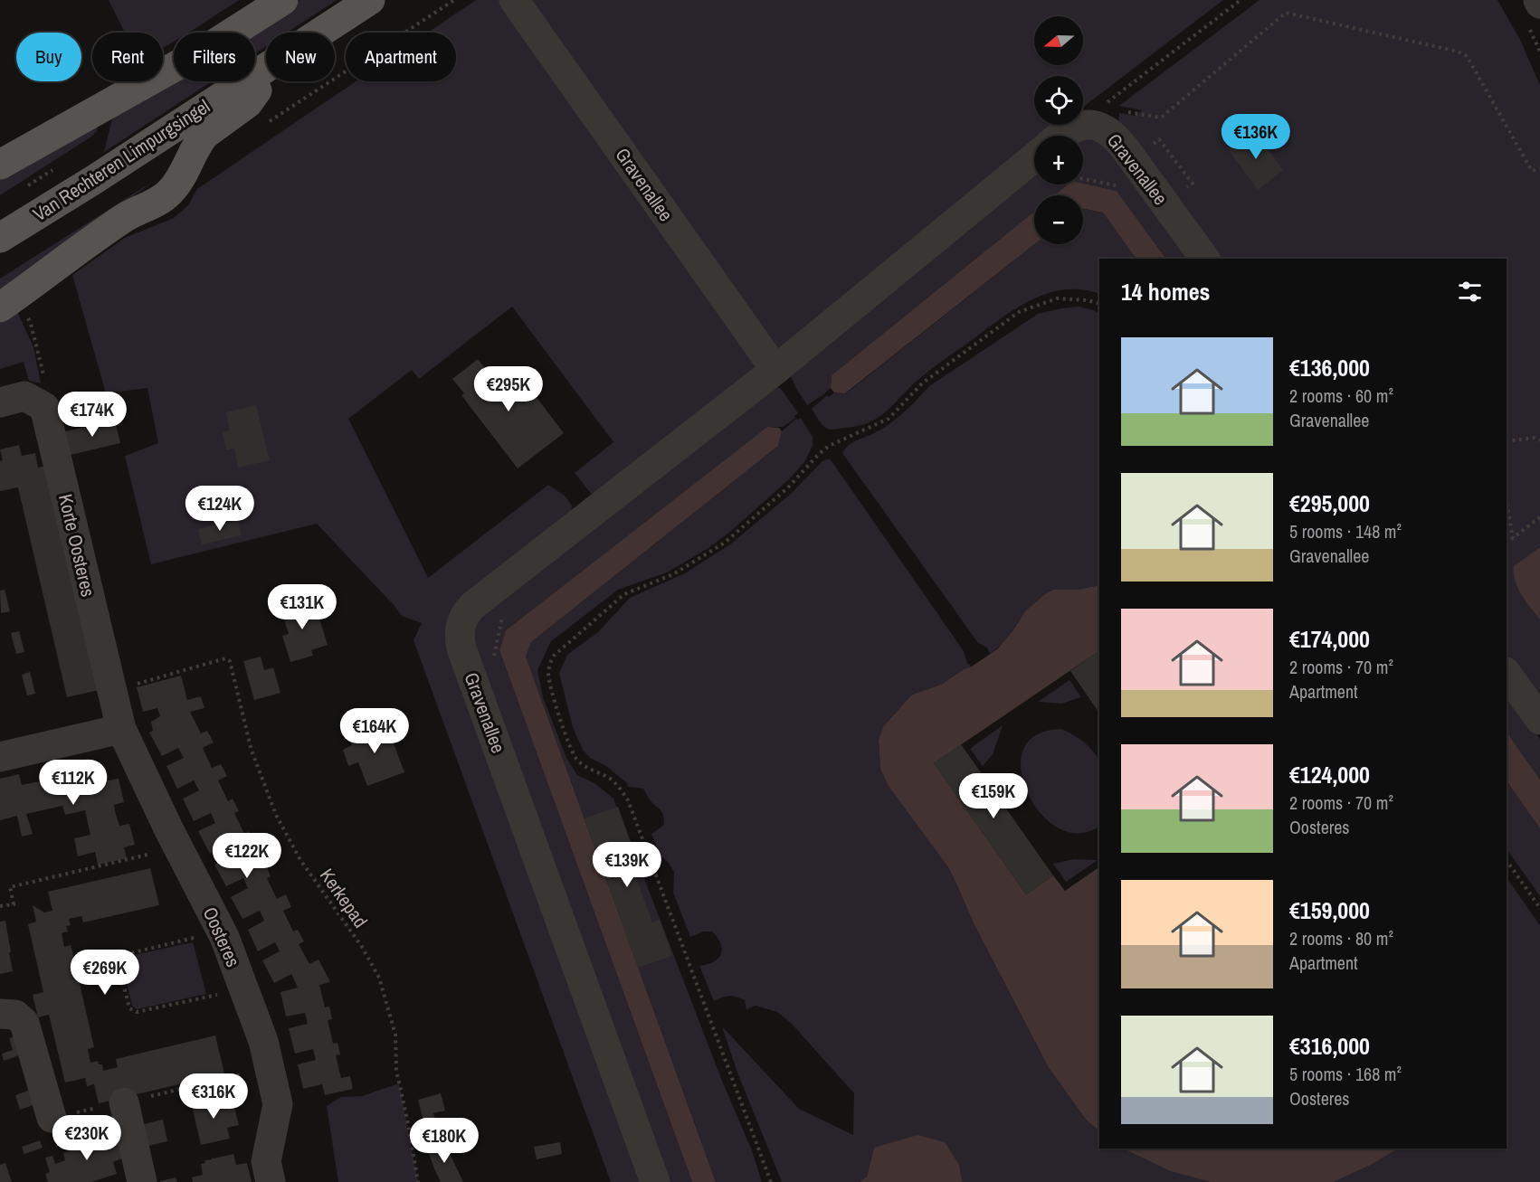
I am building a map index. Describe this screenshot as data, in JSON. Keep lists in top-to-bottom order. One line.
{"streets":{"main road":["Van Rechteren Limpurgsingel"],"street":["Gravenallee","Korte Oosteres","Oosteres"],"path":["Kerkepad"]},"crossings":[["Korte Oosteres","Kerkepad"],["Korte Oosteres","Oosteres"]],"north":"left","page":{"map_buttons":["+","−"],"chip":["Buy","Rent","Filters","New","Apartment"],"price":["€136K","€295K","€174K","€124K","€131K","€164K","€112K","€159K","€122K","€139K","€269K","€316K","€230K","€180K"],"heading":"14 homes","list":[{"name":"€136,000","note":"2 rooms · 60 m² · Gravenallee"},{"name":"€295,000","note":"5 rooms · 148 m² · Gravenallee"},{"name":"€174,000","note":"2 rooms · 70 m² · Apartment"},{"name":"€124,000","note":"2 rooms · 70 m² · Oosteres"},{"name":"€159,000","note":"2 rooms · 80 m² · Apartment"},{"name":"€316,000","note":"5 rooms · 168 m² · Oosteres"}]}}
